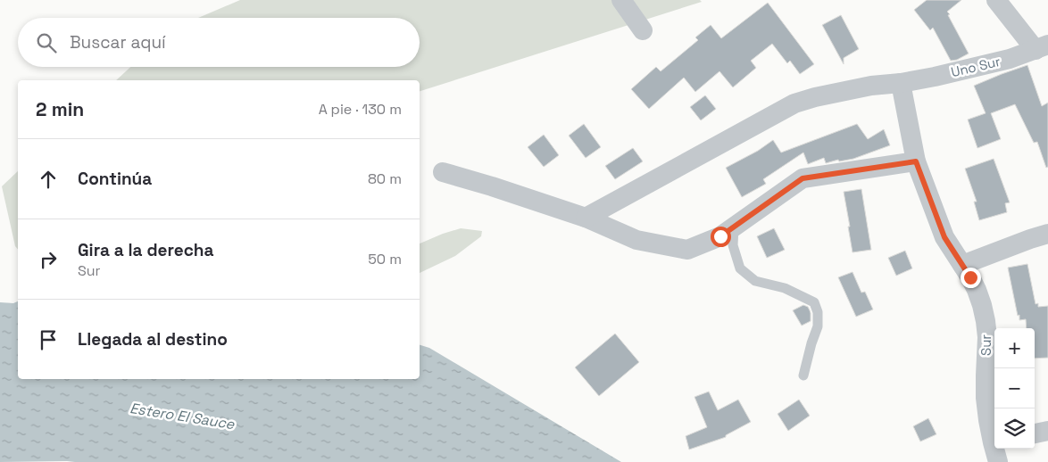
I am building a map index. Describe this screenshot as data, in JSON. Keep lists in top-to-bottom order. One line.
{"streets":{"street":["Uno Sur","Sur"]},"crossings":[["Uno Sur","Sur"]],"water":["Estero El Sauce"],"page":{"search":"Buscar aquí","heading":["2 min","A pie · 130 m"],"list":[["Continúa","80 m"],["Gira a la derecha","Sur","50 m"],"Llegada al destino"],"map_buttons":["+","−"]}}
